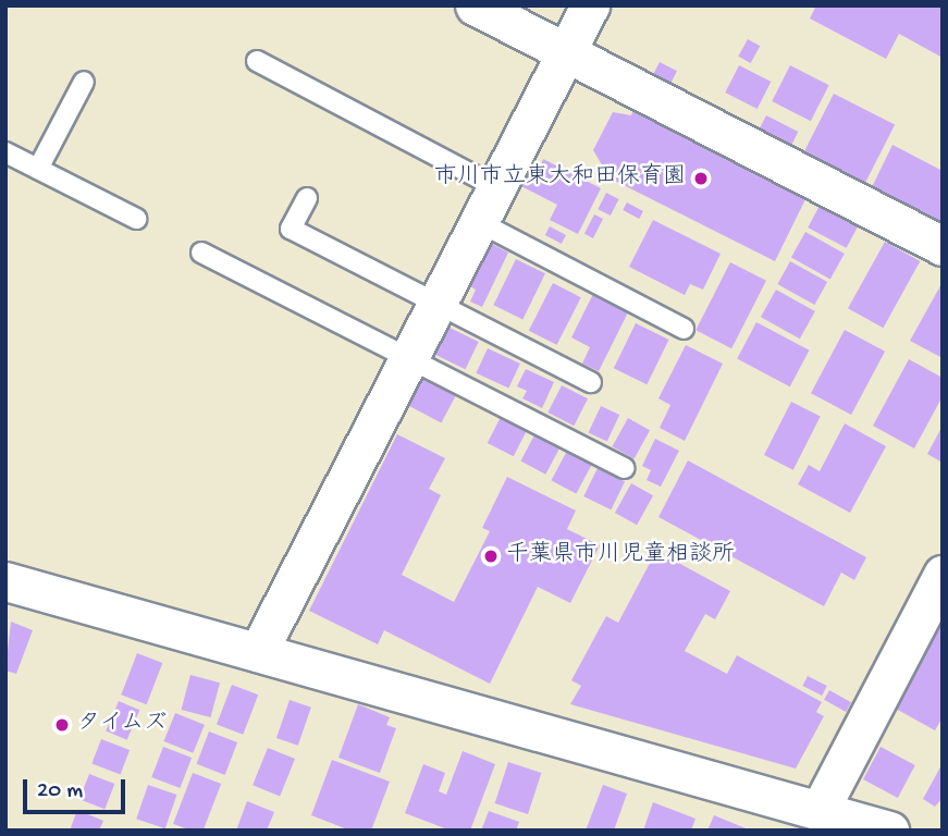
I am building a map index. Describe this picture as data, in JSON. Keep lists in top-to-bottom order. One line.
{"places":["市川市立東大和田保育園","千葉県市川児童相談所","タイムズ"],"scale_bar":"20 m"}
